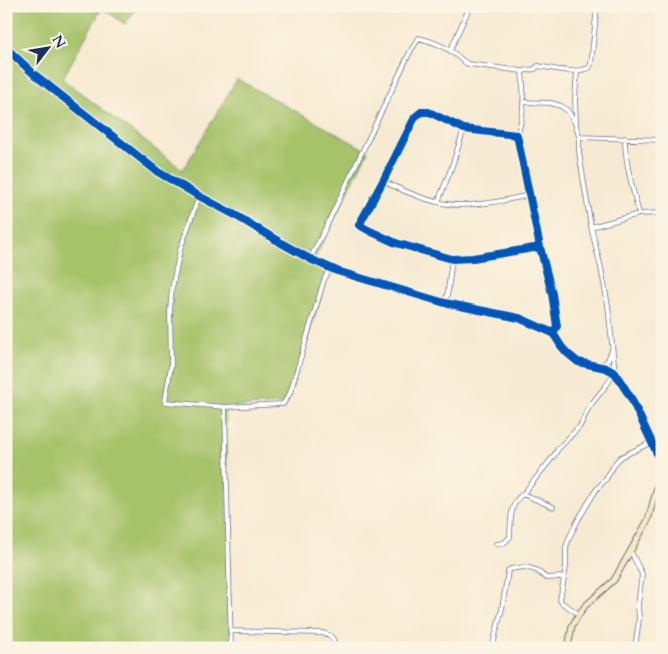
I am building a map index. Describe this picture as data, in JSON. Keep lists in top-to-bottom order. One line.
{"north":"top right"}
